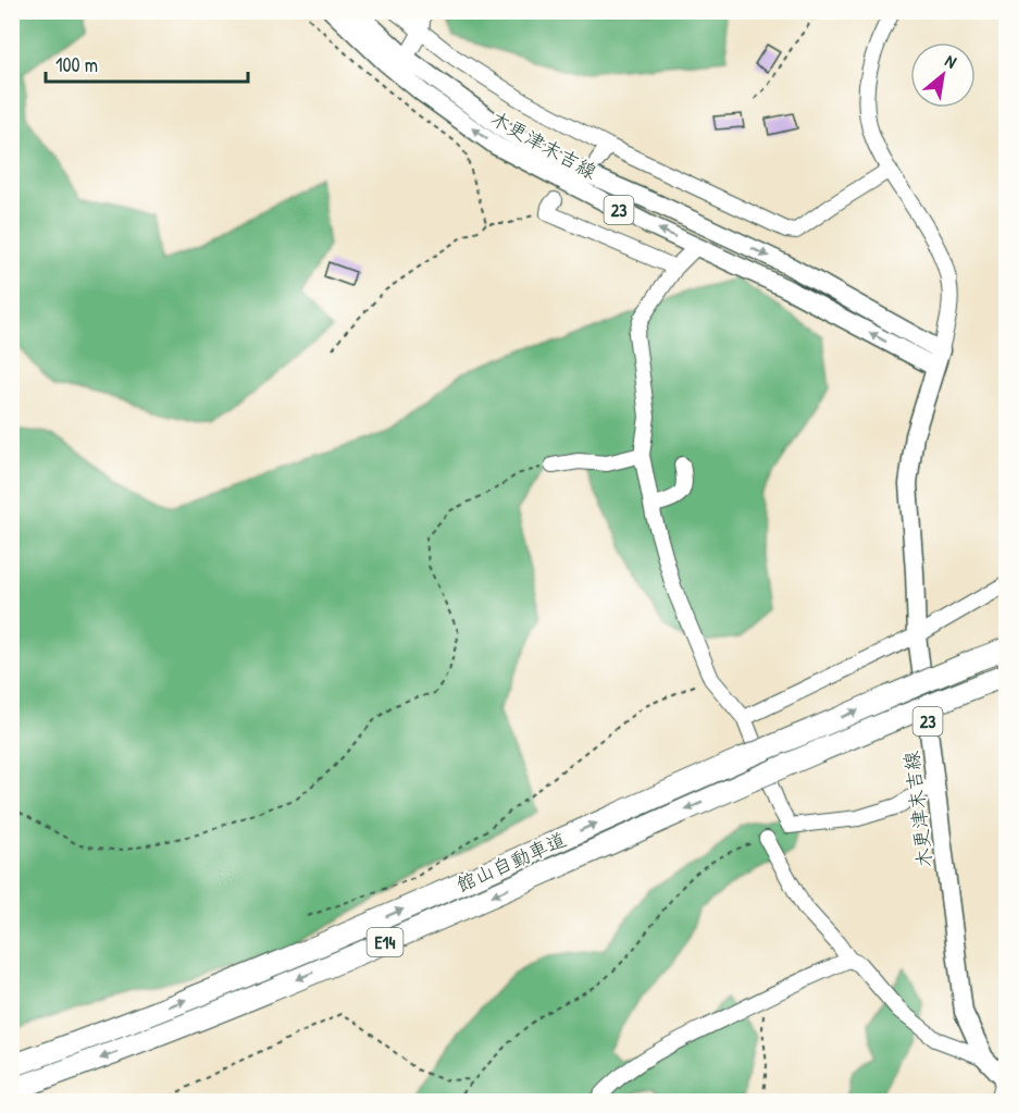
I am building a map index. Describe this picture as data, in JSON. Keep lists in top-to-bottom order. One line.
{"streets":{"highway":["館山自動車道","E14"],"main road":["木更津末吉線","23"]},"scale_bar":"100 m","north":"top right"}
